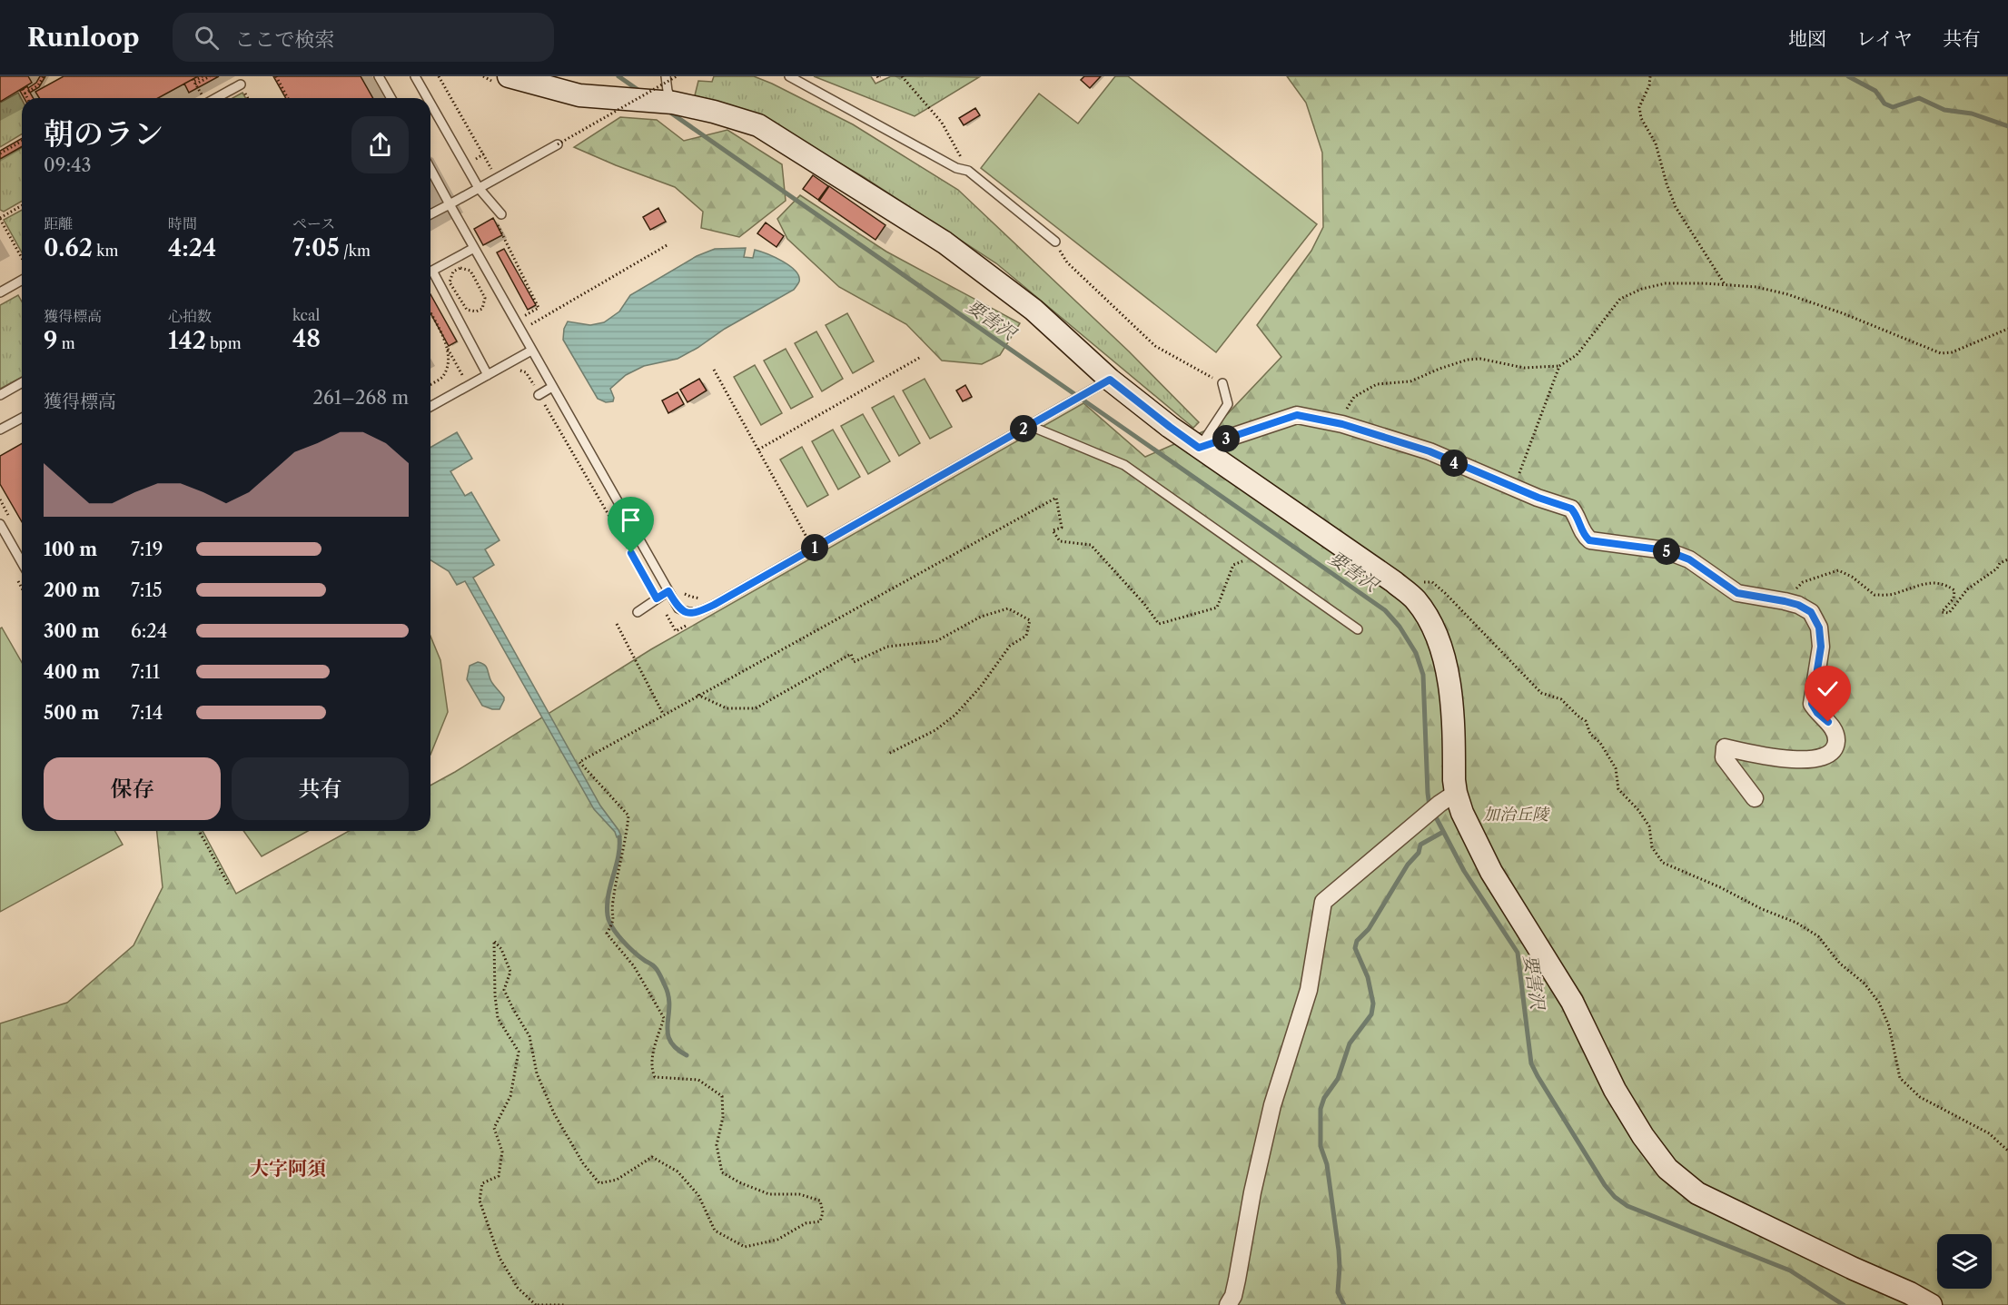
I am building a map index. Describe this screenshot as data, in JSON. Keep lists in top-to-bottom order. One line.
{"districts":["大字阿須"],"water":["要害沢"],"parks":["加治丘陵"],"page":{"header":"Runloop","search":"ここで検索","nav":["地図","レイヤ","共有"],"heading":["朝のラン","09:43"],"stats":[["距離","0.62 km"],["時間","4:24"],["ペース","7:05 /km"],["獲得標高","9 m"],["心拍数","142 bpm"],["kcal","48"]],"chart":["獲得標高","261–268 m"],"pins":["2","3","4","1","5"],"list":[{"name":"100 m","note":"7:19"},{"name":"200 m","note":"7:15"},{"name":"300 m","note":"6:24"},{"name":"400 m","note":"7:11"},{"name":"500 m","note":"7:14"}],"buttons":["保存","共有"]}}
